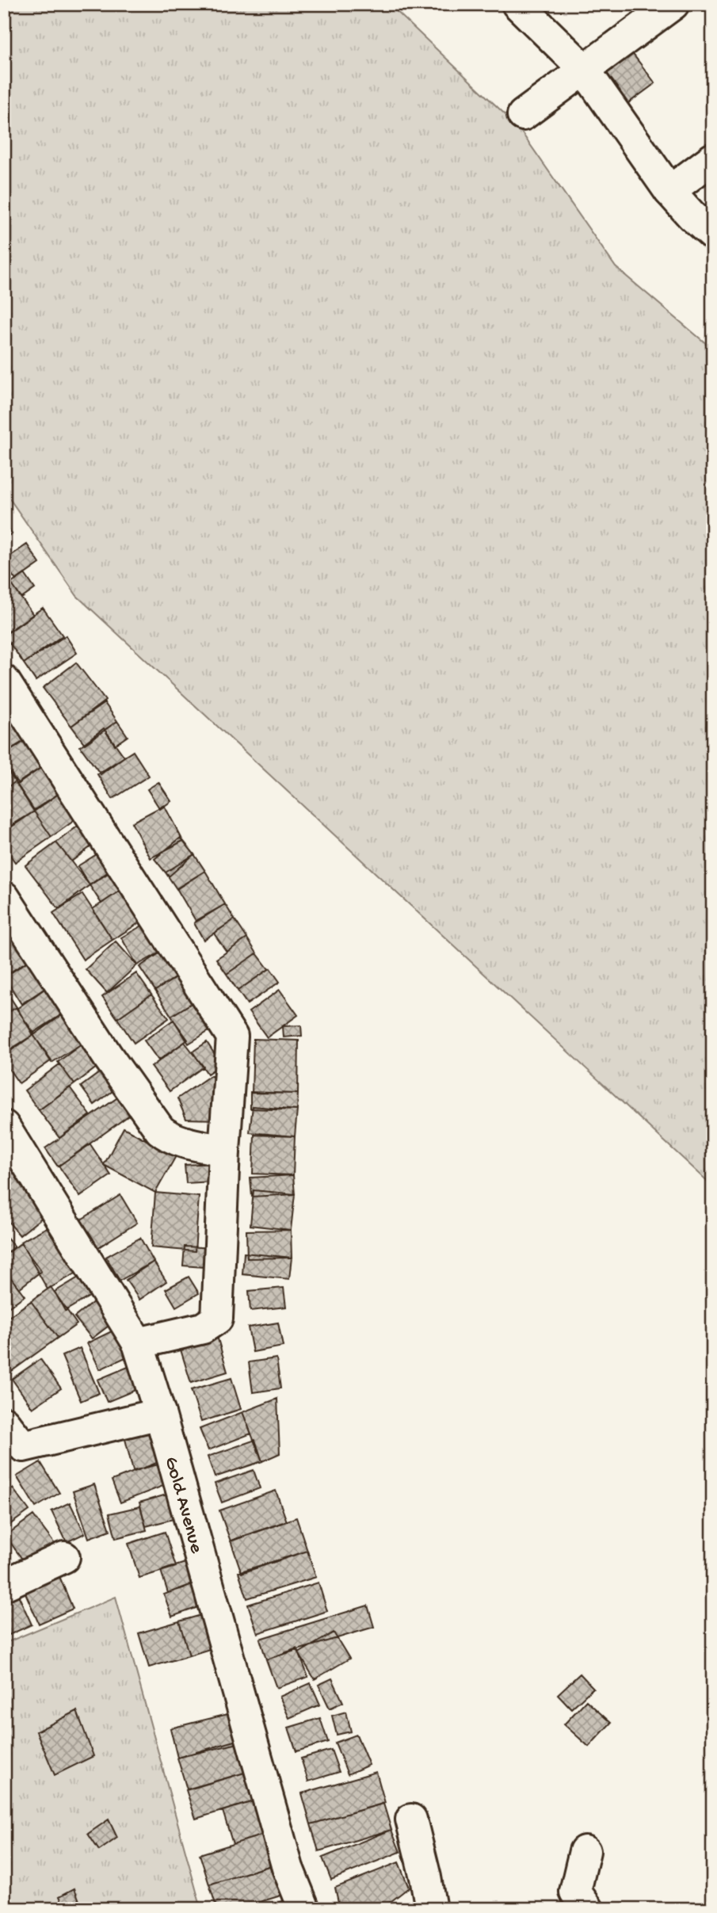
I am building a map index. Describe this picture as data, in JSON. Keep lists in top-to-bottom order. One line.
{"streets":{"street":["Gold Avenue"]}}
